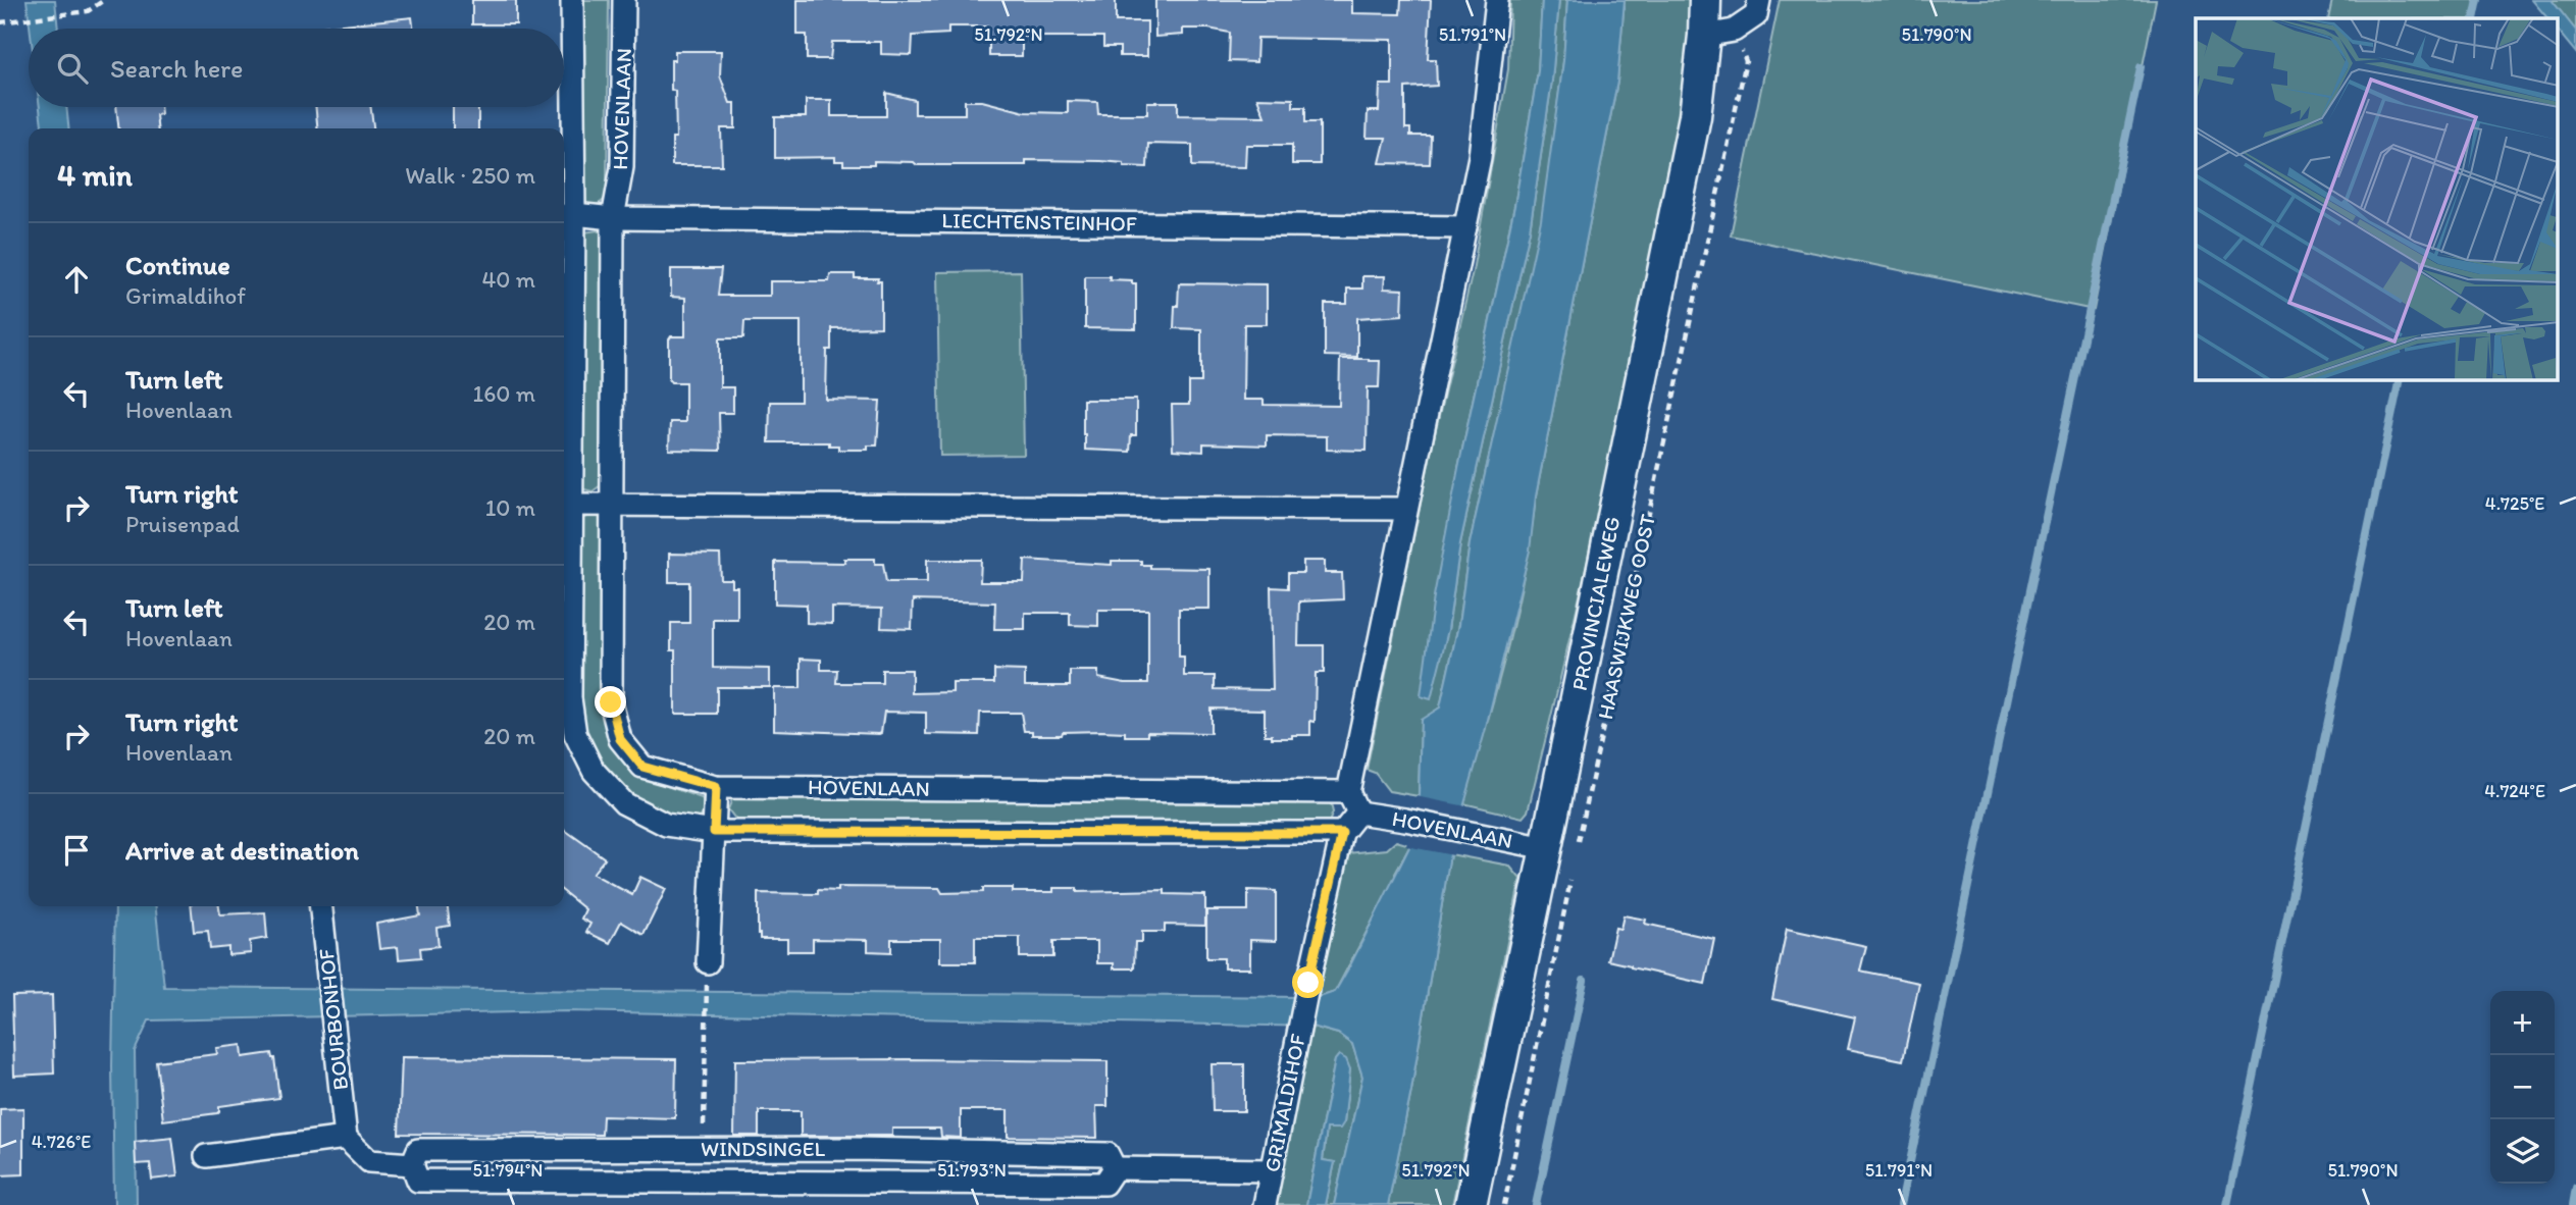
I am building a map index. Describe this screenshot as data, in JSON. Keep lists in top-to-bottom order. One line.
{"streets":{"main road":["PROVINCIALEWEG"],"street":["HOVENLAAN","LIECHTENSTEINHOF","BOURBONHOF","GRIMALDIHOF","WINDSINGEL"],"path":["HAASWIJKWEG OOST"]},"crossings":[["HOVENLAAN","LIECHTENSTEINHOF"],["HOVENLAAN","PROVINCIALEWEG"],["HOVENLAAN","GRIMALDIHOF"],["PROVINCIALEWEG","HAASWIJKWEG OOST"],["BOURBONHOF","WINDSINGEL"],["GRIMALDIHOF","WINDSINGEL"]],"page":{"search":"Search here","heading":["4 min","Walk · 250 m"],"list":[["Continue","Grimaldihof","40 m"],["Turn left","Hovenlaan","160 m"],["Turn right","Pruisenpad","10 m"],["Turn left","Hovenlaan","20 m"],["Turn right","Hovenlaan","20 m"],"Arrive at destination"],"map_buttons":["+","−"]},"coordinates":["51.792°N","51.791°N","51.790°N","4.725°E","4.724°E","4.726°E","51.794°N","51.793°N"]}
